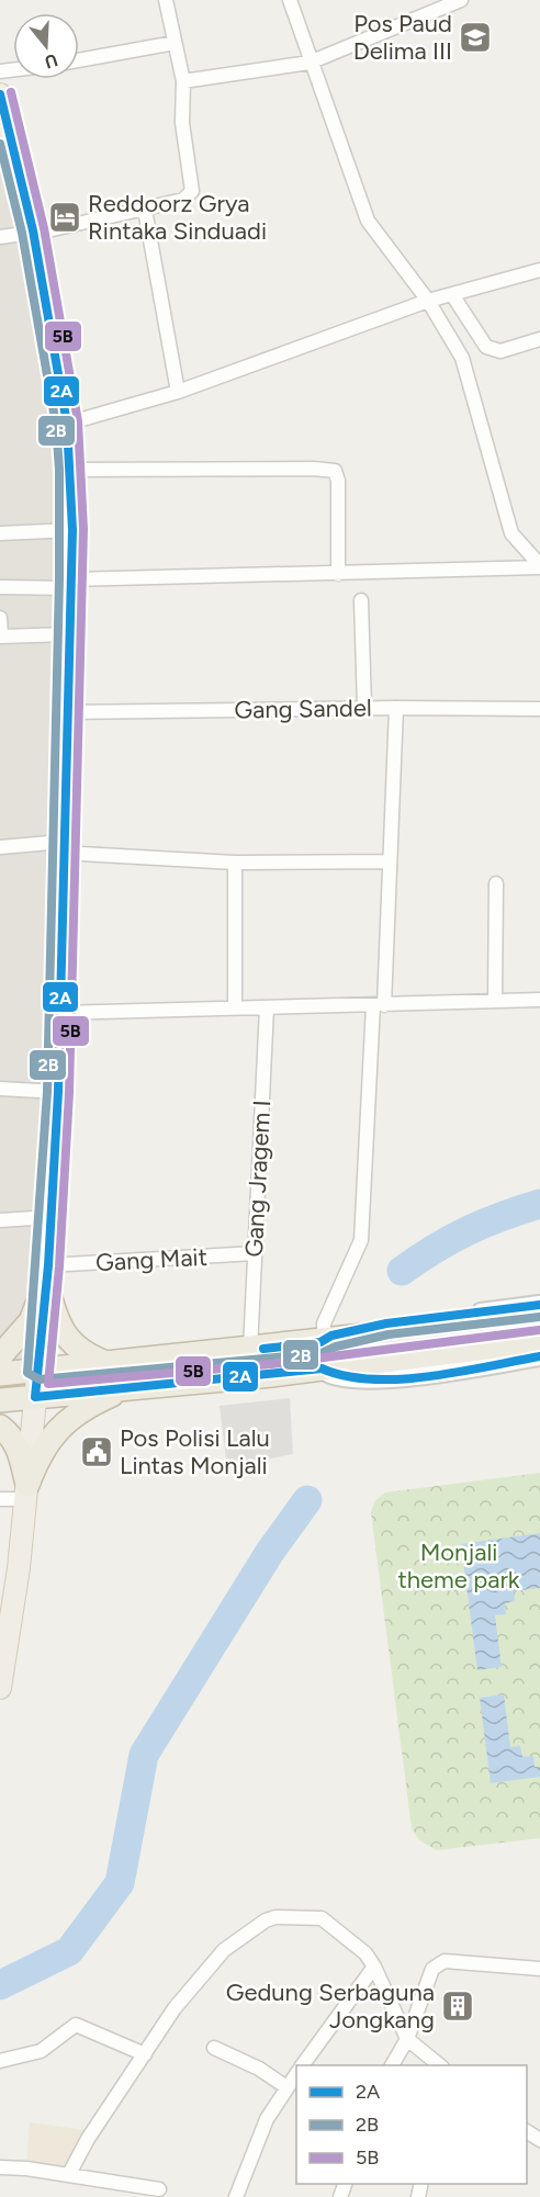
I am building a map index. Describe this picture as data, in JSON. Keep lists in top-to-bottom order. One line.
{"streets":{"street":["Gang Sandel","Gang Jragem I","Gang Mait"]},"crossings":[["Gang Jragem I","Gang Mait"]],"parks":["Monjali theme park"],"places":{"school or university":["Pos Paud Delima III"],"hotel":["Reddoorz Grya Rintaka Sinduadi"],"public building":["Pos Polisi Lalu Lintas Monjali"],"building":["Gedung Serbaguna Jongkang"]},"lines":["transit line 5B","transit line 2A","transit line 2B"],"legend":["2A","2B","5B"],"north":"bottom"}
